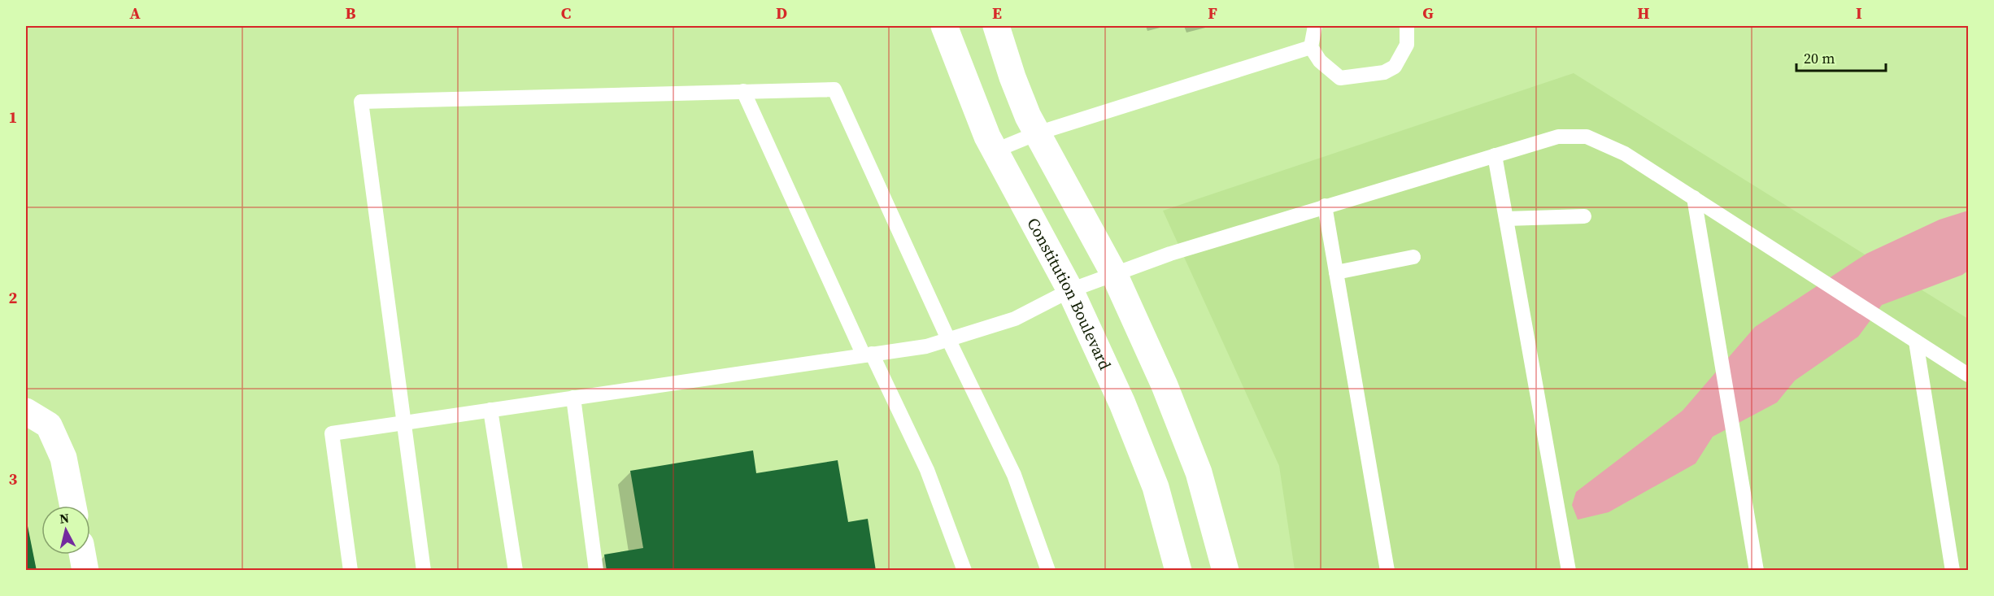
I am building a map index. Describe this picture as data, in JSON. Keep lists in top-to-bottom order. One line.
{"streets":{"street":["Constitution Boulevard"]},"scale_bar":"20 m","north":"top","grid":{"columns":["A","B","C","D","E","F","G","H","I"],"rows":["1","2","3"]}}
